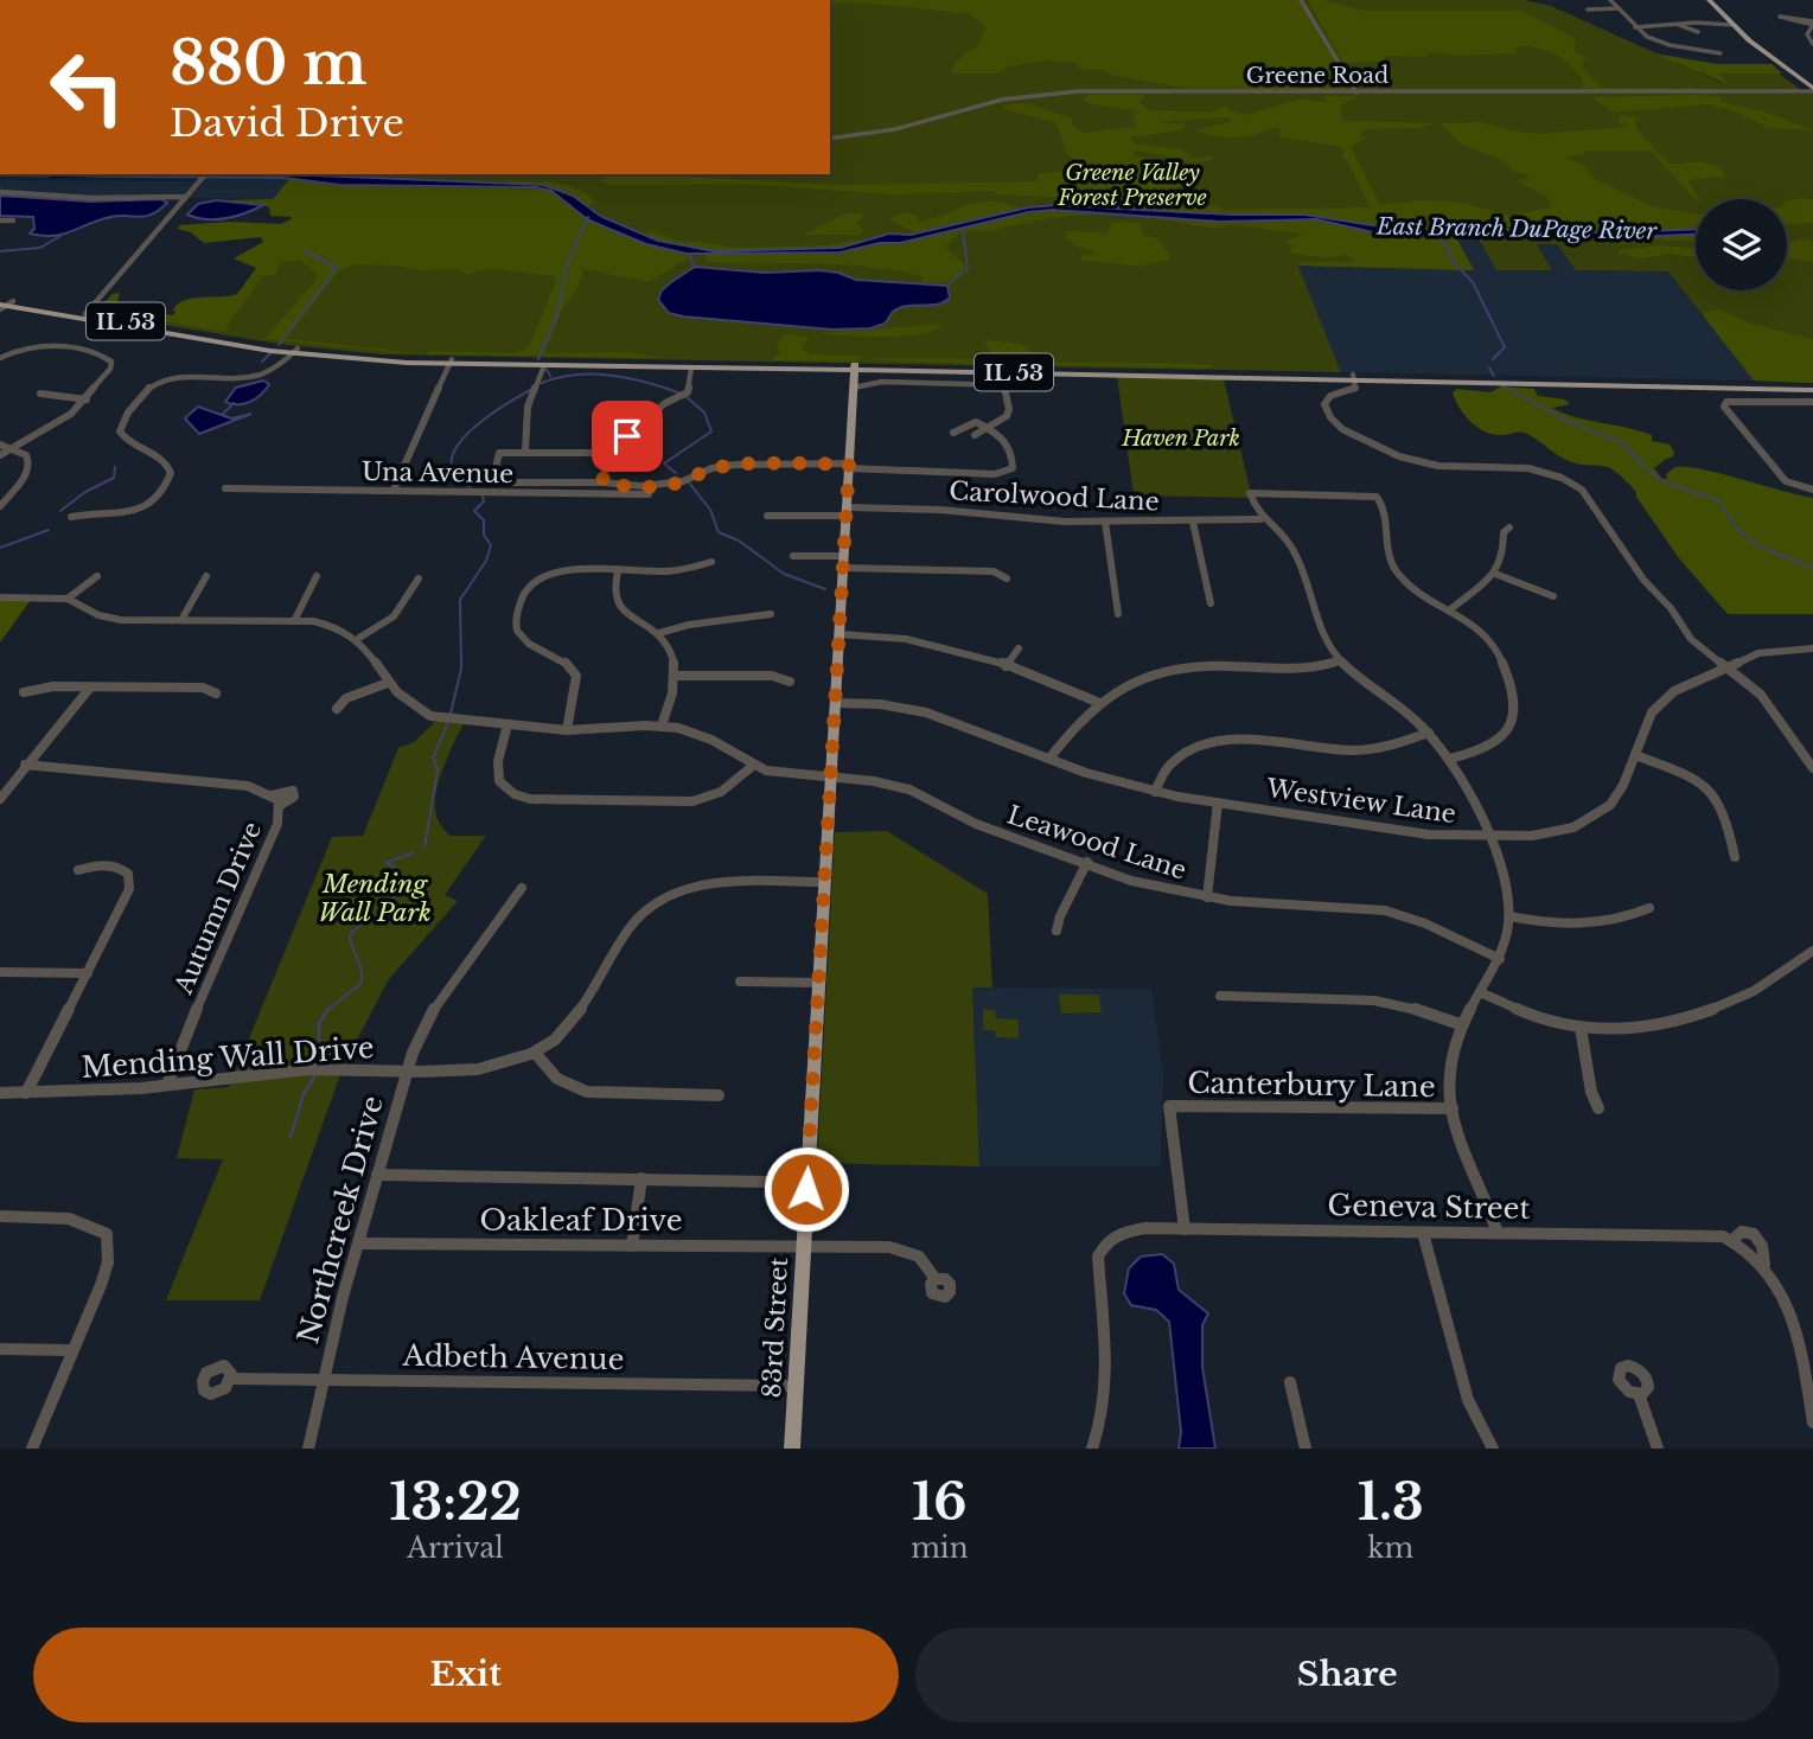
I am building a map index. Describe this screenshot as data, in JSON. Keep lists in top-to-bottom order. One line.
{"streets":{"main road":["IL 53","83rd Street"],"street":["Greene Road","Una Avenue","Carolwood Lane","Westview Lane","Leawood Lane","Autumn Drive","Mending Wall Drive","Canterbury Lane","Geneva Street","Northcreek Drive","Oakleaf Drive","Adbeth Avenue"]},"crossings":[["IL 53","83rd Street"],["Carolwood Lane","83rd Street"],["Westview Lane","83rd Street"],["Leawood Lane","83rd Street"],["Autumn Drive","Mending Wall Drive"],["Mending Wall Drive","Northcreek Drive"],["Mending Wall Drive","83rd Street"],["Canterbury Lane","Geneva Street"],["Northcreek Drive","Oakleaf Drive"],["Northcreek Drive","Adbeth Avenue"],["Oakleaf Drive","83rd Street"],["83rd Street","Adbeth Avenue"]],"water":["East Branch DuPage River"],"parks":["Greene Valley Forest Preserve","Haven Park","Mending Wall Park"],"page":{"turn":["880 m","David Drive"],"eta":["13:22","Arrival","16","min","1.3","km"],"buttons":["Exit","Share"]}}
